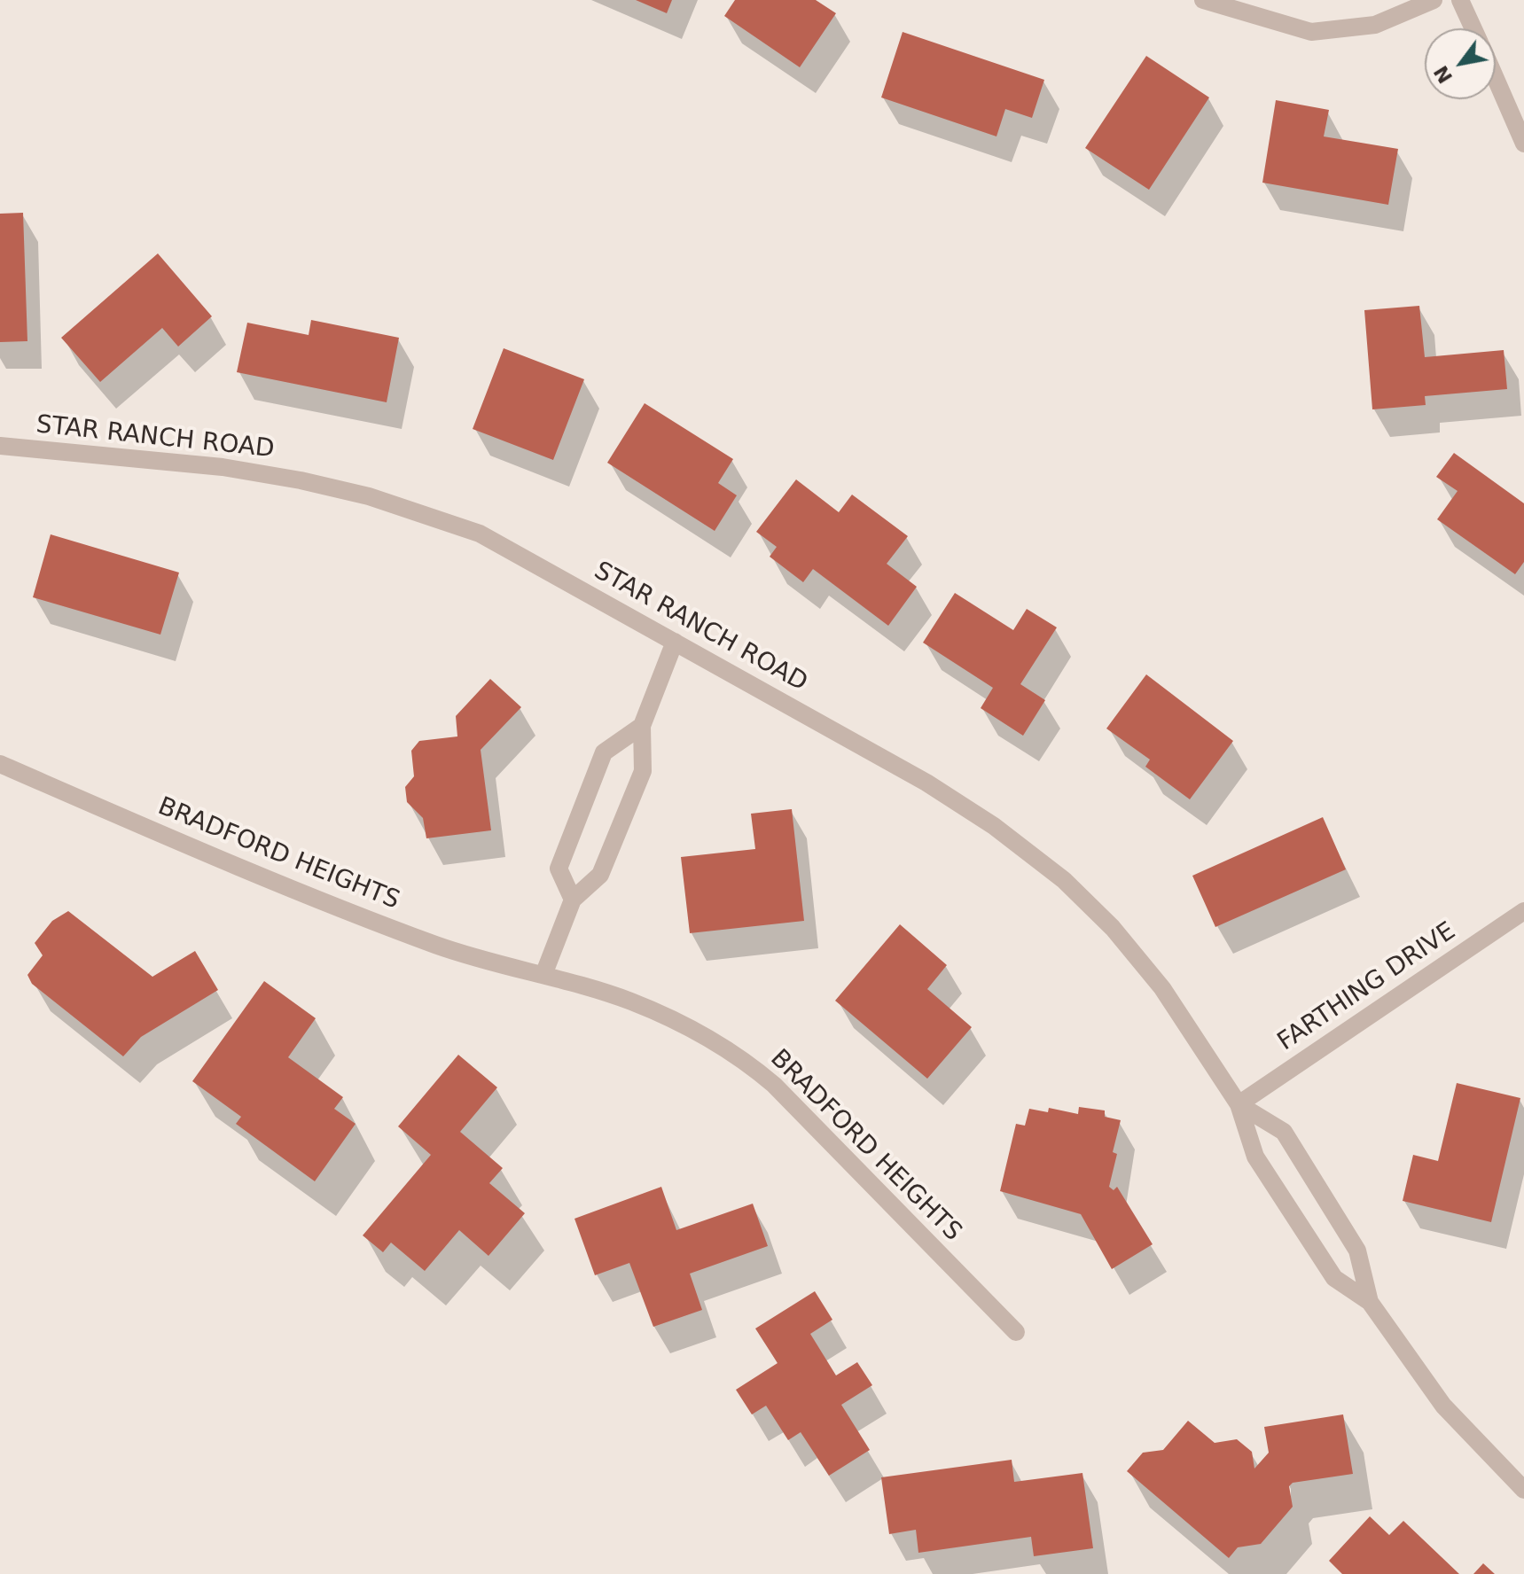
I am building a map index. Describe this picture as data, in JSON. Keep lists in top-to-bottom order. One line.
{"streets":{"street":["STAR RANCH ROAD","BRADFORD HEIGHTS","FARTHING DRIVE"]},"crossings":[["STAR RANCH ROAD","FARTHING DRIVE"]],"north":"bottom left"}
